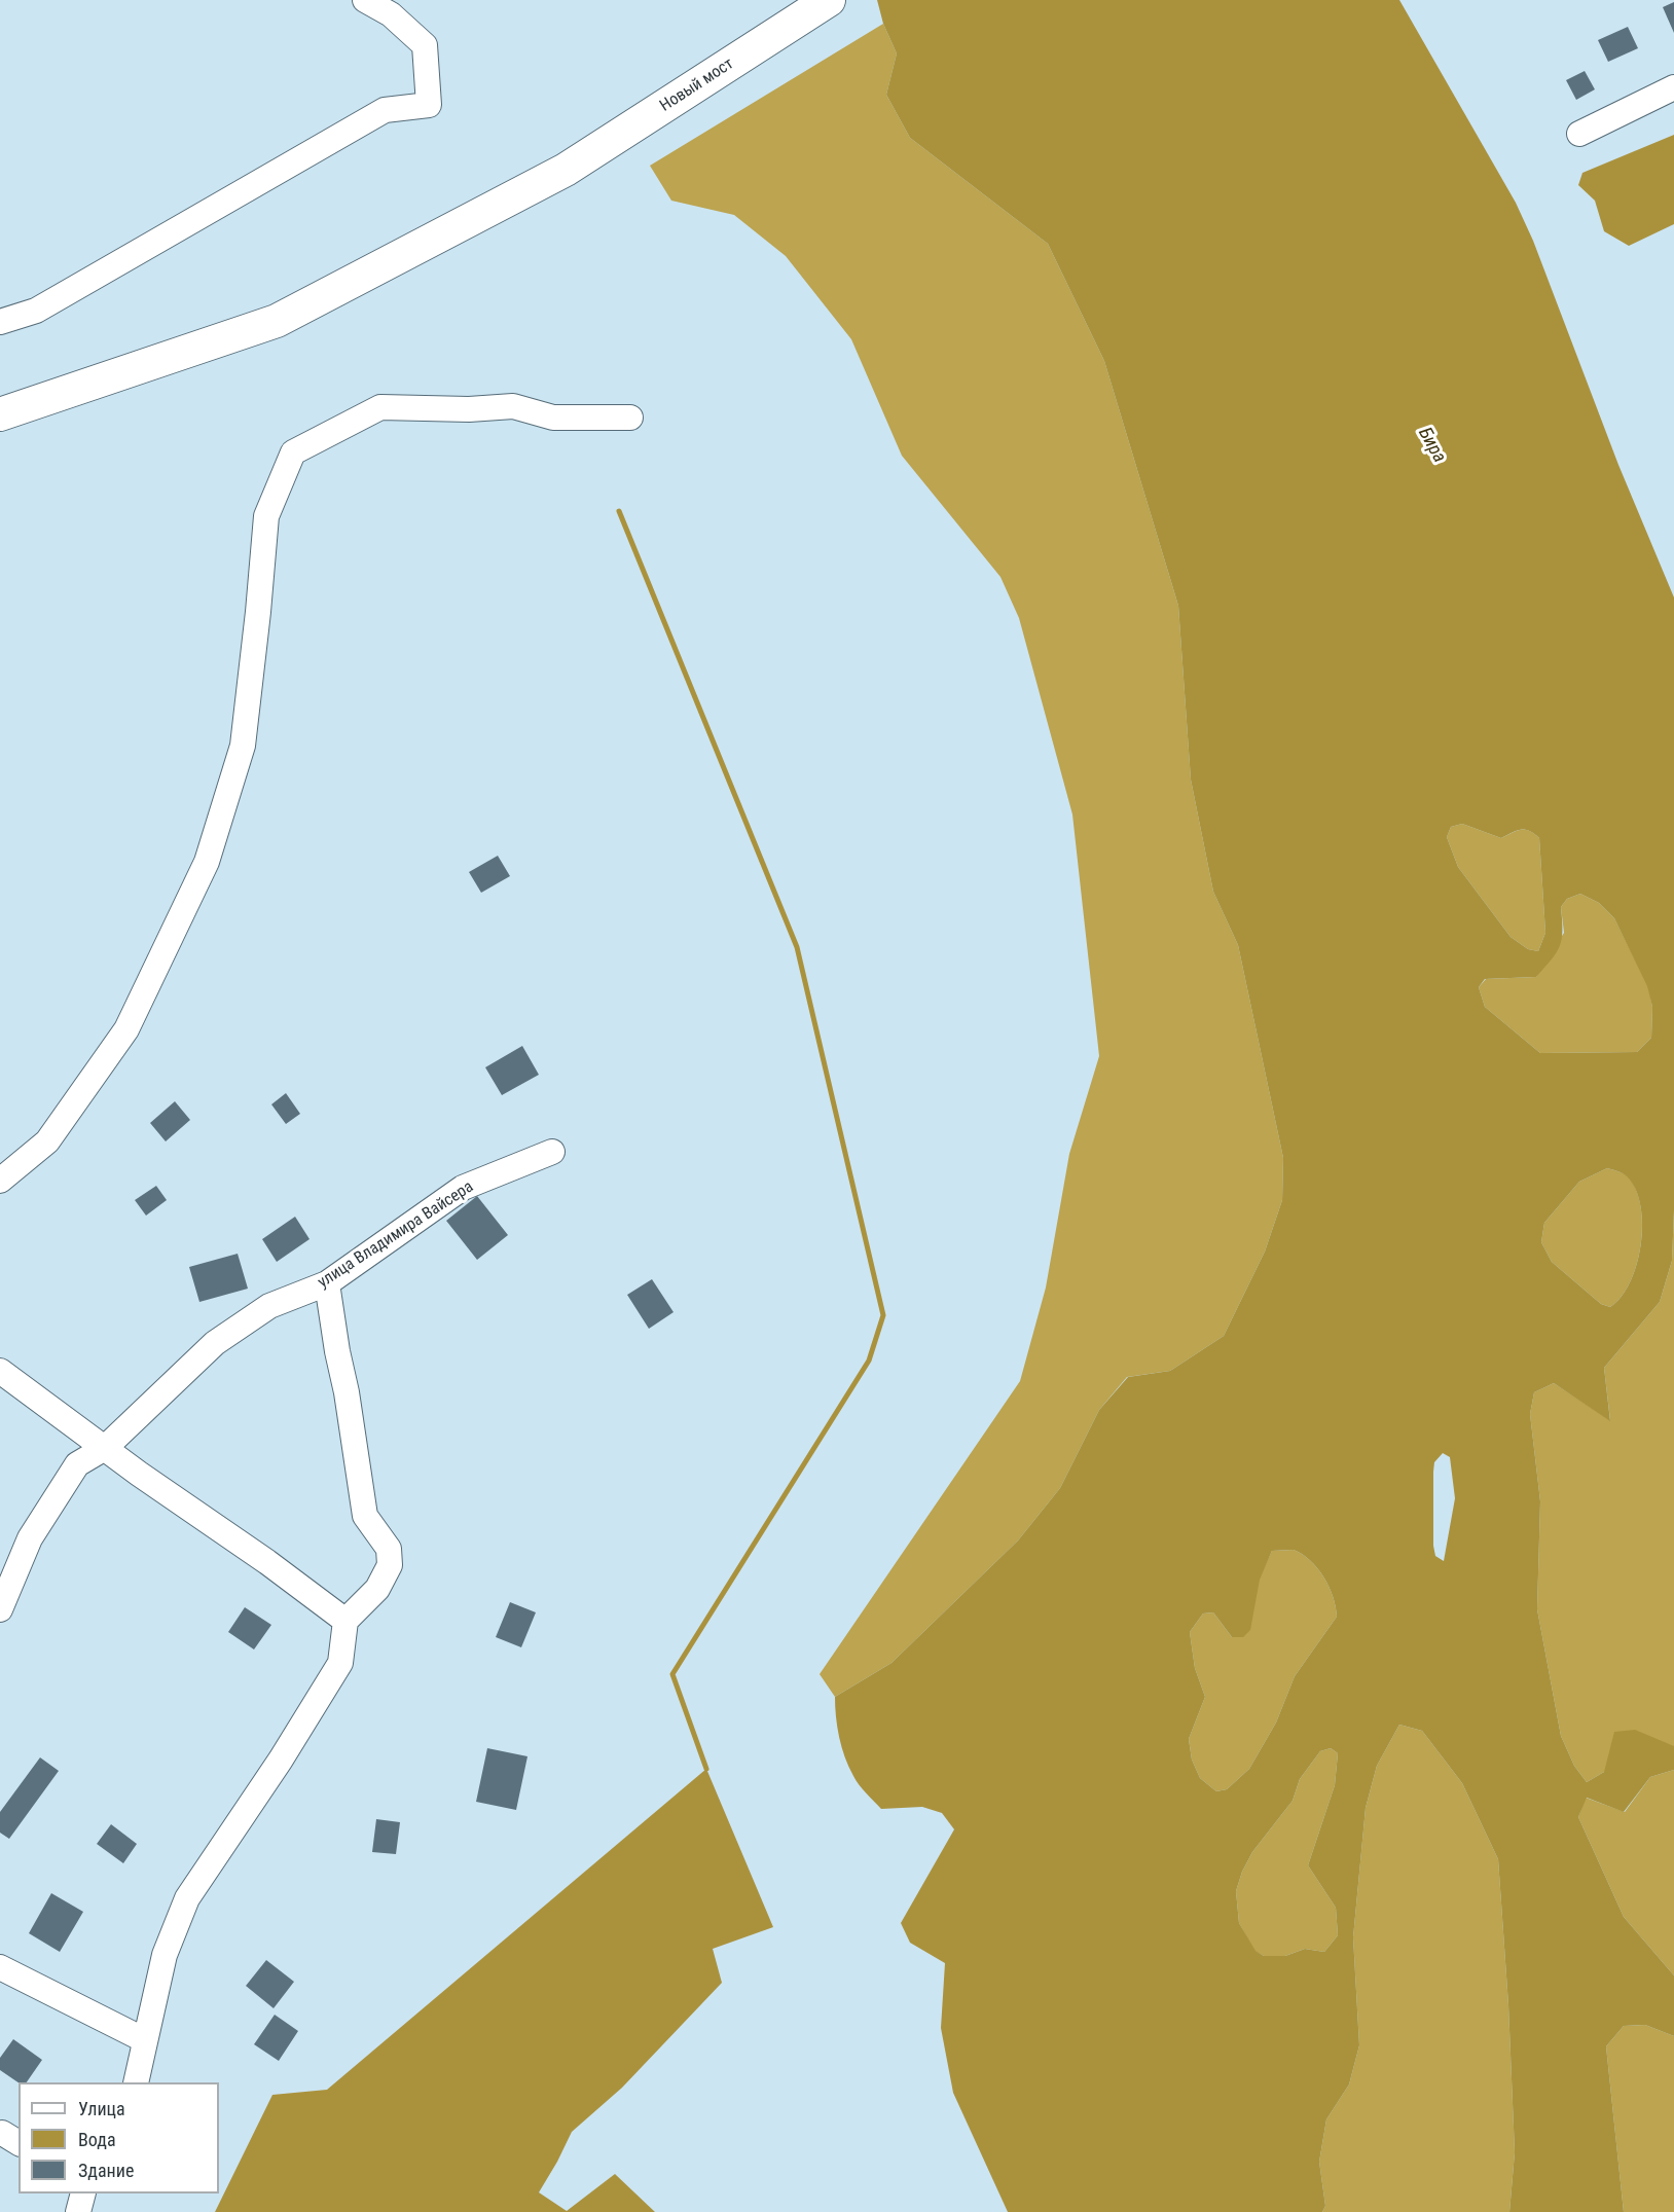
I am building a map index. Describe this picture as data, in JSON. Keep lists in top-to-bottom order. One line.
{"streets":{"main road":["Новый мост"],"street":["улица Владимира Вайсера"]},"water":["Бира"],"legend":["Улица","Вода","Здание"]}
